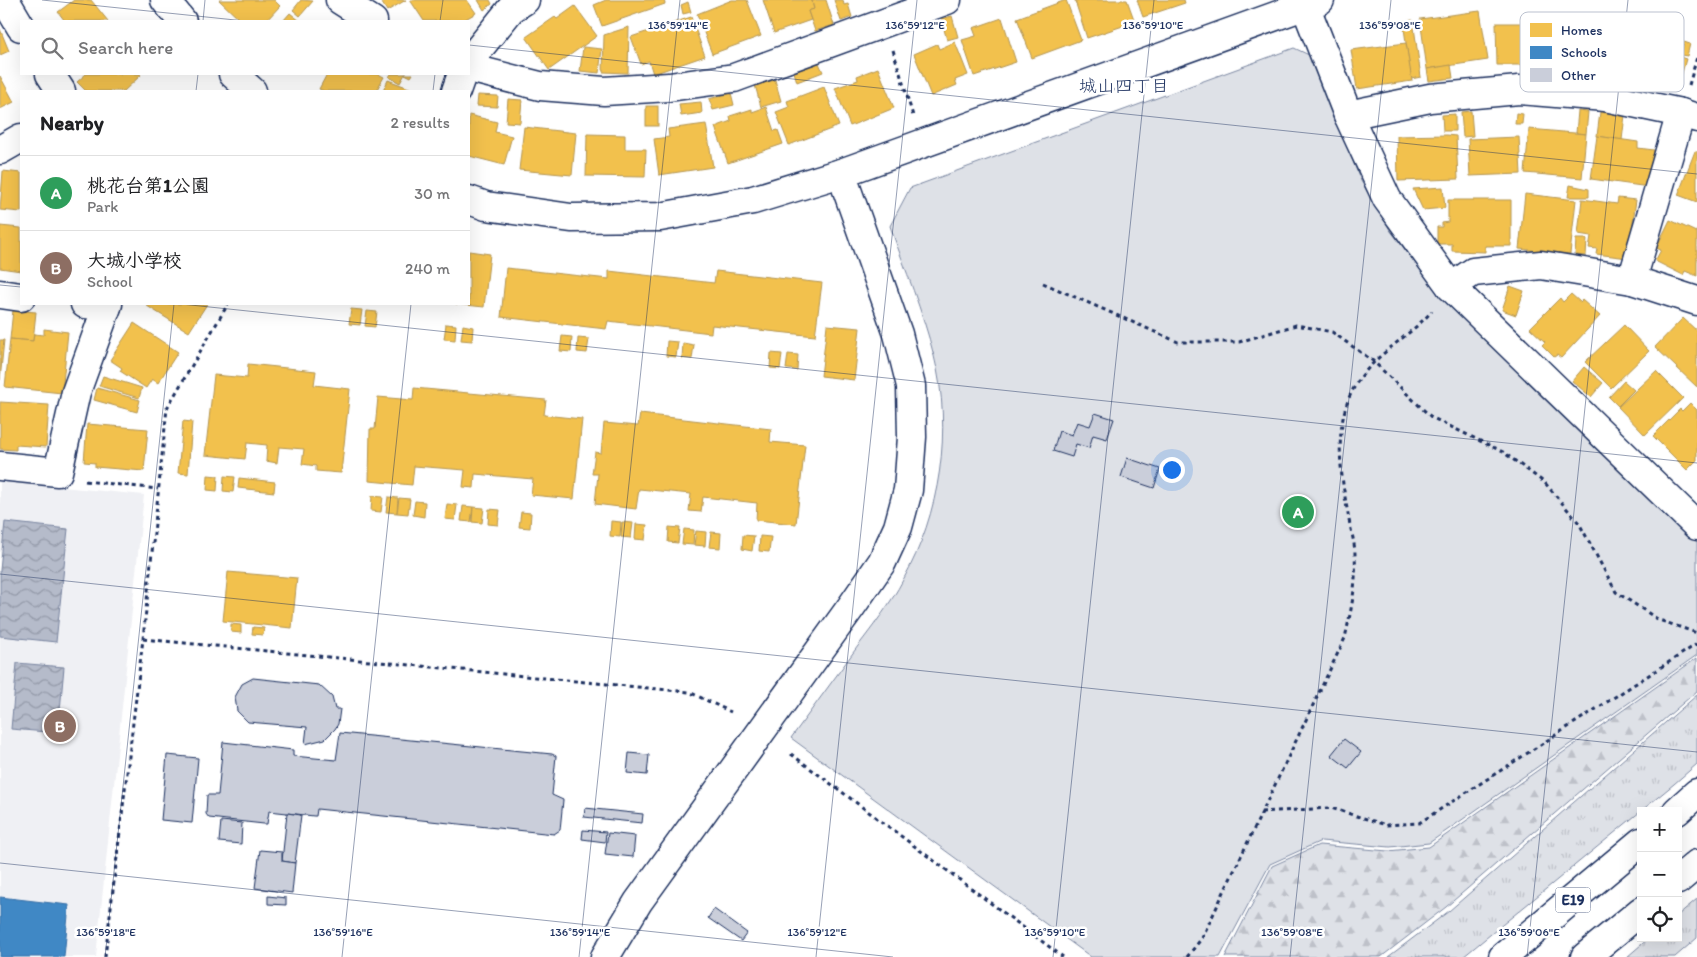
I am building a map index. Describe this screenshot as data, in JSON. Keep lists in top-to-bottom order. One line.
{"streets":{"main road":["E19"]},"districts":["城山四丁目"],"legend":["Homes","Schools","Other"],"page":{"search":"Search here","heading":["Nearby","2 results"],"list":[{"mark":"A","name":"桃花台第1公園","note":"Park","value":"30 m"},{"mark":"B","name":"大城小学校","note":"School","value":"240 m"}],"pins":["A","B"],"map_buttons":["+","−"]},"coordinates":["136°59'14\"E","136°59'12\"E","136°59'10\"E","136°59'08\"E","136°59'18\"E","136°59'16\"E","136°59'06\"E"]}
